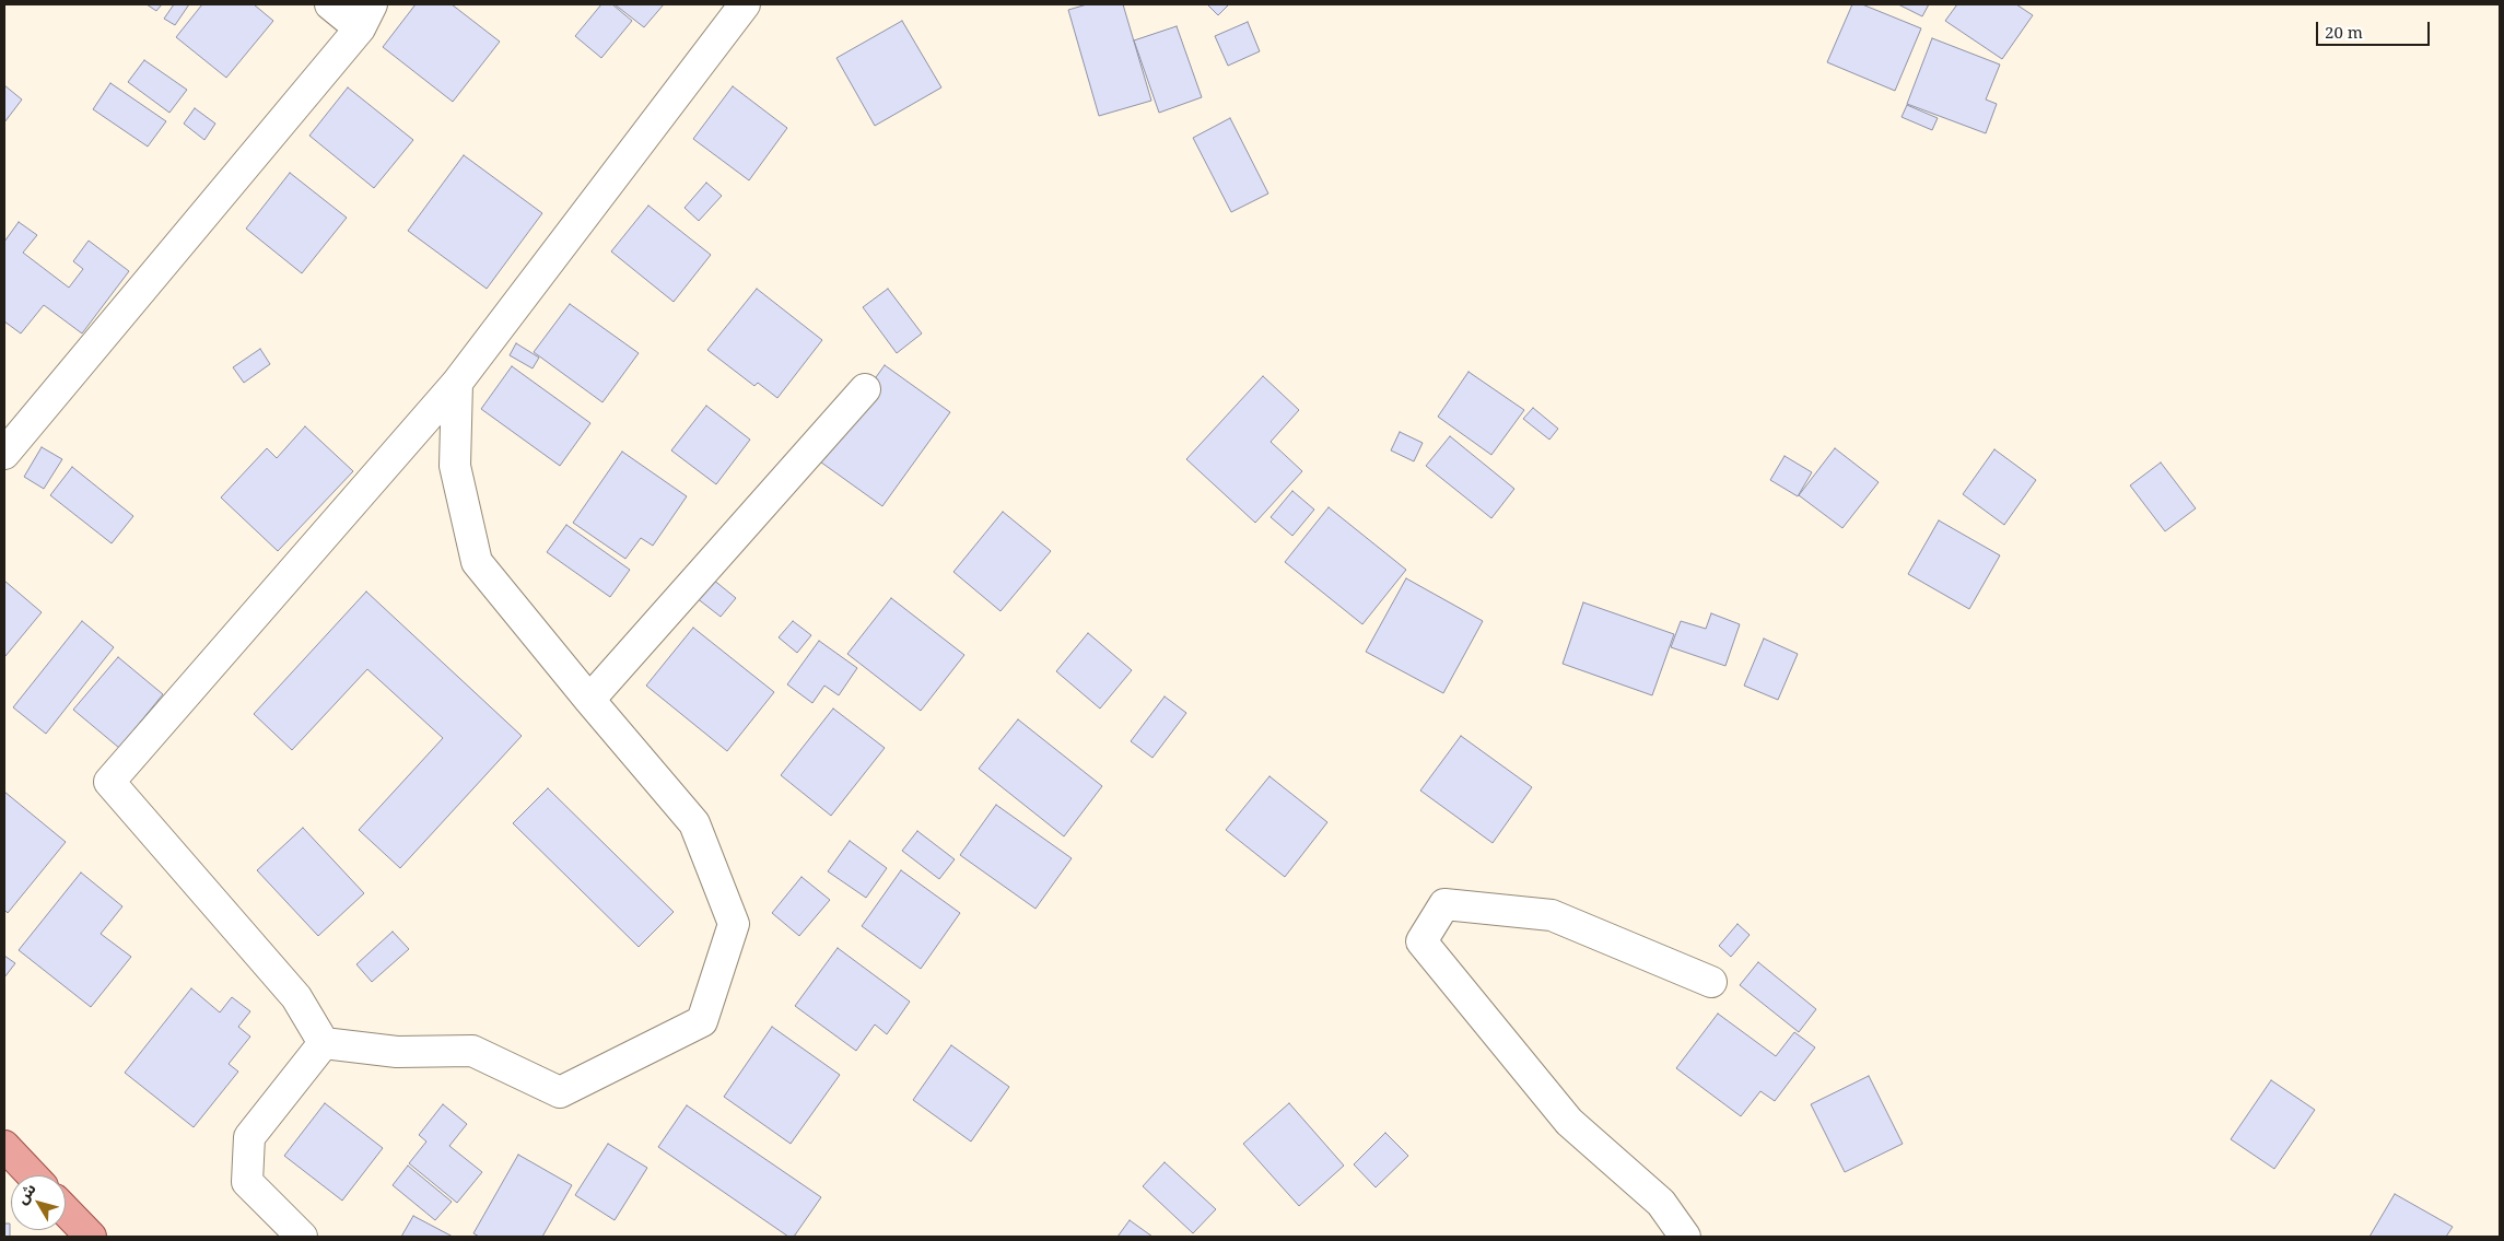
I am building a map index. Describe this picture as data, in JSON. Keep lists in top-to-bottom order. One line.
{"scale_bar":"20 m","north":"top left"}
